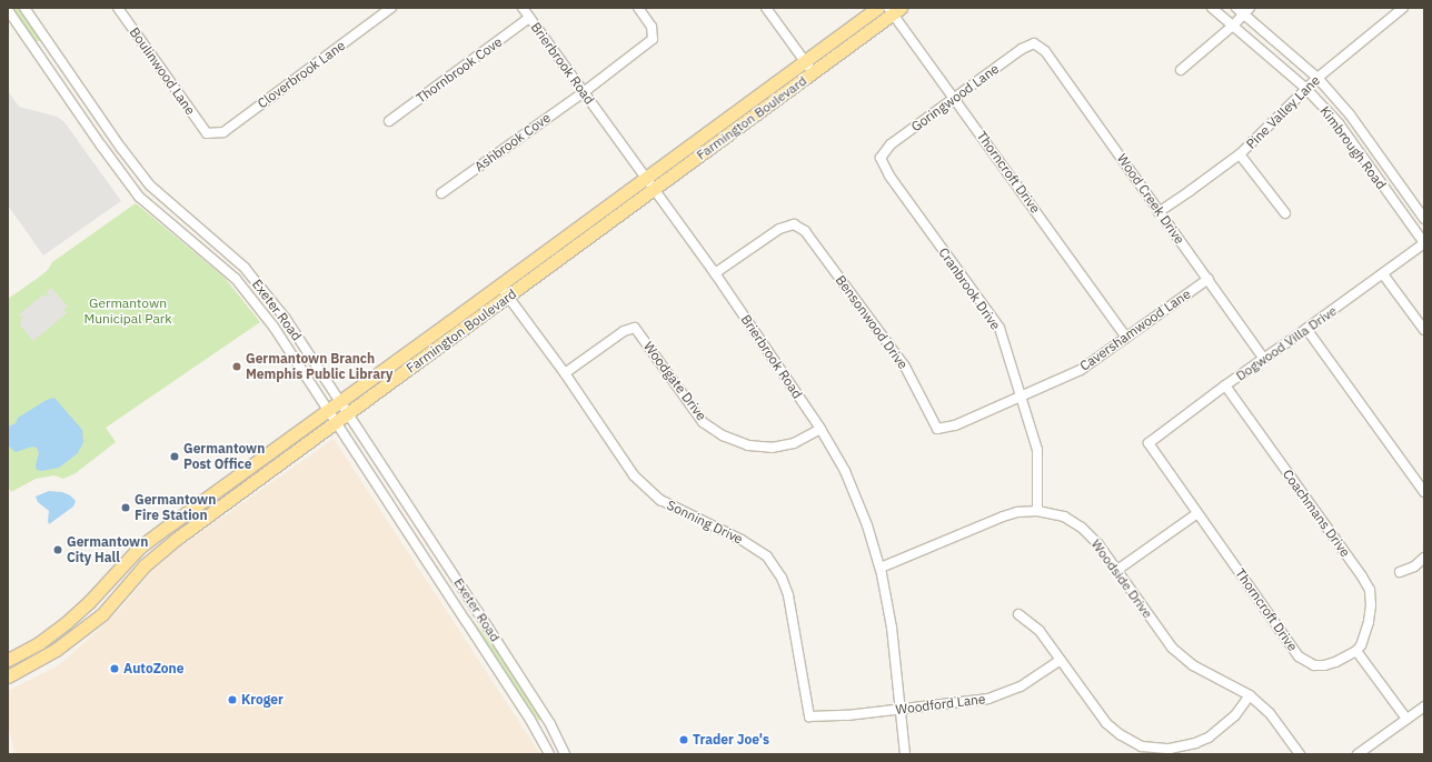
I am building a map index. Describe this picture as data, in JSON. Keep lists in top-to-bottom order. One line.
{"streets":{"main road":["Farmington Boulevard"],"street":["Brierbrook Road","Thornbrook Cove","Boulinwood Lane","Cloverbrook Lane","Goringwood Lane","Pine Valley Lane","Ashbrook Cove","Kimbrough Road","Thorncroft Drive","Wood Creek Drive","Cranbrook Drive","Exeter Road","Bensonwood Drive","Cavershamwood Lane","Dogwood Villa Drive","Woodgate Drive","Coachmans Drive","Sonning Drive","Woodside Drive","Woodford Lane"]},"crossings":[["Brierbrook Road","Thornbrook Cove"],["Brierbrook Road","Farmington Boulevard"],["Brierbrook Road","Ashbrook Cove"],["Brierbrook Road","Bensonwood Drive"],["Brierbrook Road","Woodgate Drive"],["Brierbrook Road","Woodside Drive"],["Brierbrook Road","Woodford Lane"],["Boulinwood Lane","Cloverbrook Lane"],["Goringwood Lane","Thorncroft Drive"],["Goringwood Lane","Wood Creek Drive"],["Goringwood Lane","Cranbrook Drive"],["Pine Valley Lane","Kimbrough Road"],["Pine Valley Lane","Wood Creek Drive"],["Farmington Boulevard","Thorncroft Drive"],["Farmington Boulevard","Exeter Road"],["Farmington Boulevard","Sonning Drive"],["Kimbrough Road","Dogwood Villa Drive"],["Thorncroft Drive","Cavershamwood Lane"],["Thorncroft Drive","Dogwood Villa Drive"],["Thorncroft Drive","Coachmans Drive"],["Wood Creek Drive","Cavershamwood Lane"],["Wood Creek Drive","Dogwood Villa Drive"],["Cranbrook Drive","Cavershamwood Lane"],["Cranbrook Drive","Woodside Drive"],["Bensonwood Drive","Cavershamwood Lane"],["Dogwood Villa Drive","Coachmans Drive"],["Woodgate Drive","Sonning Drive"],["Sonning Drive","Woodford Lane"]],"parks":["Germantown Municipal Park"],"places":["Germantown Branch Memphis Public Library","Germantown Post Office","Germantown Fire Station","Germantown City Hall","AutoZone","Kroger","Trader Joe's"]}
